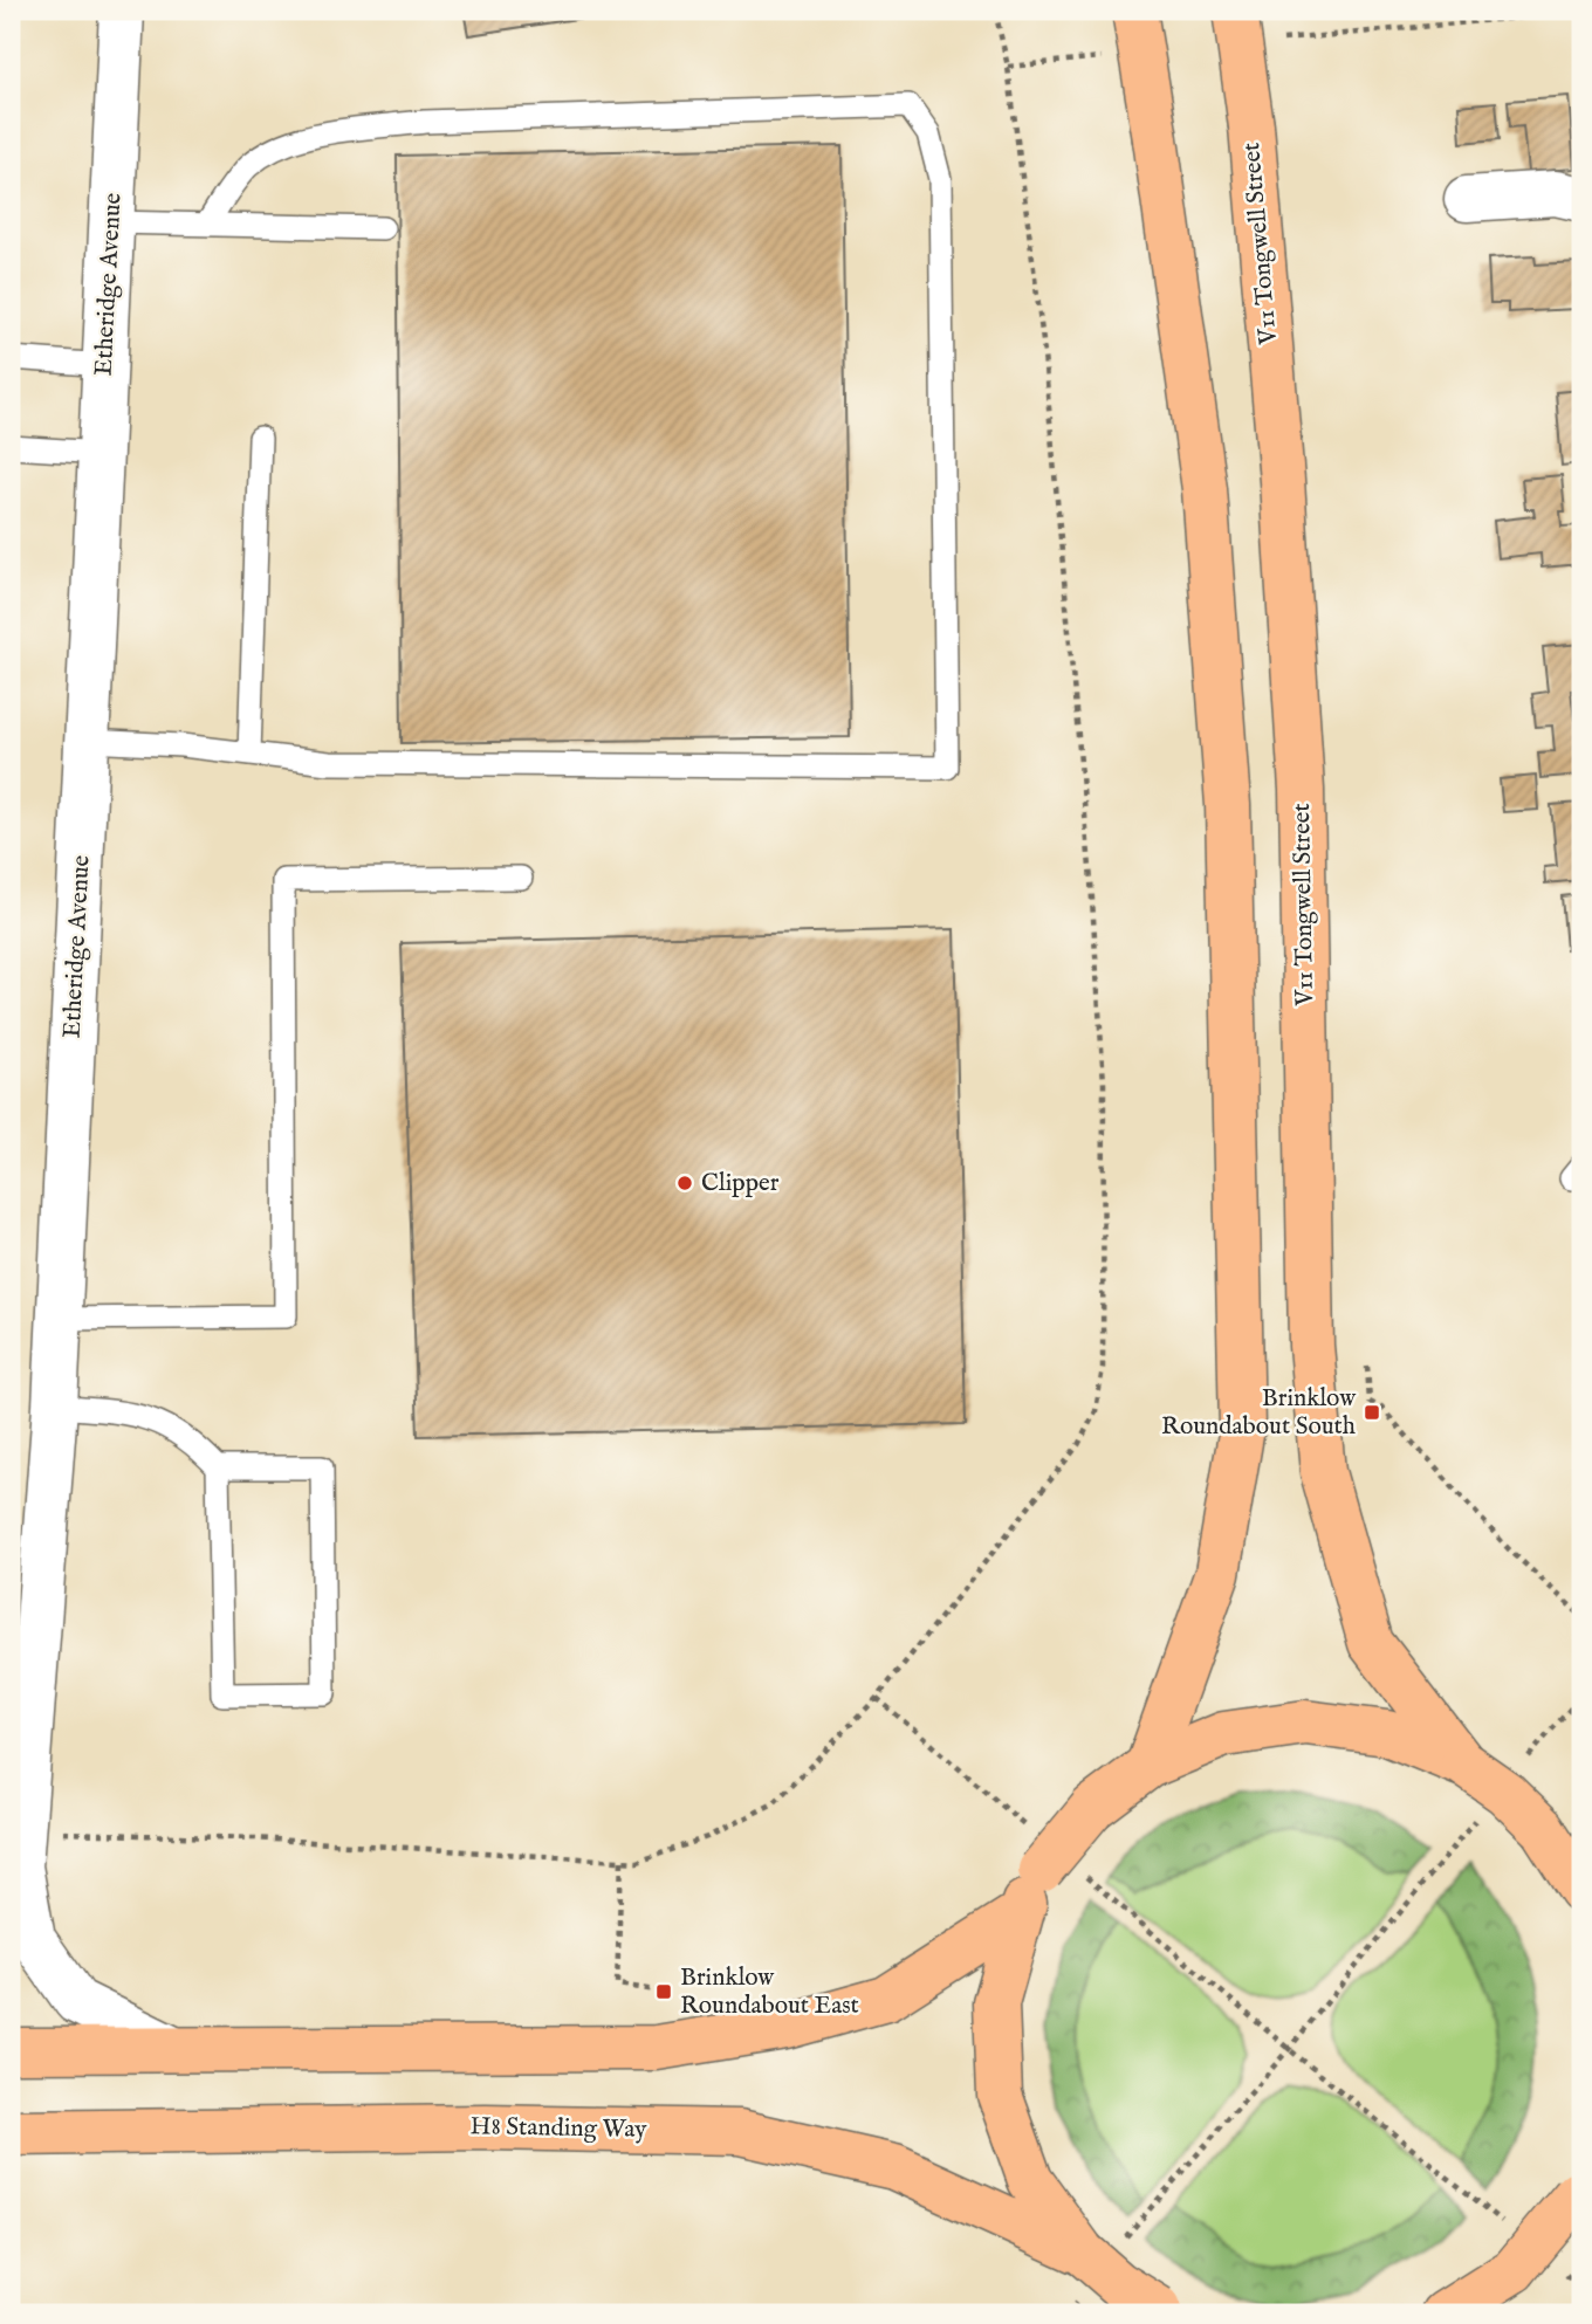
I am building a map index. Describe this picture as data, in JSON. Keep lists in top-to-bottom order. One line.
{"streets":{"highway":["V11 Tongwell Street","H8 Standing Way"],"street":["Etheridge Avenue"]},"places":{"other":["Clipper"],"transit":["Brinklow Roundabout South","Brinklow Roundabout East"]}}
